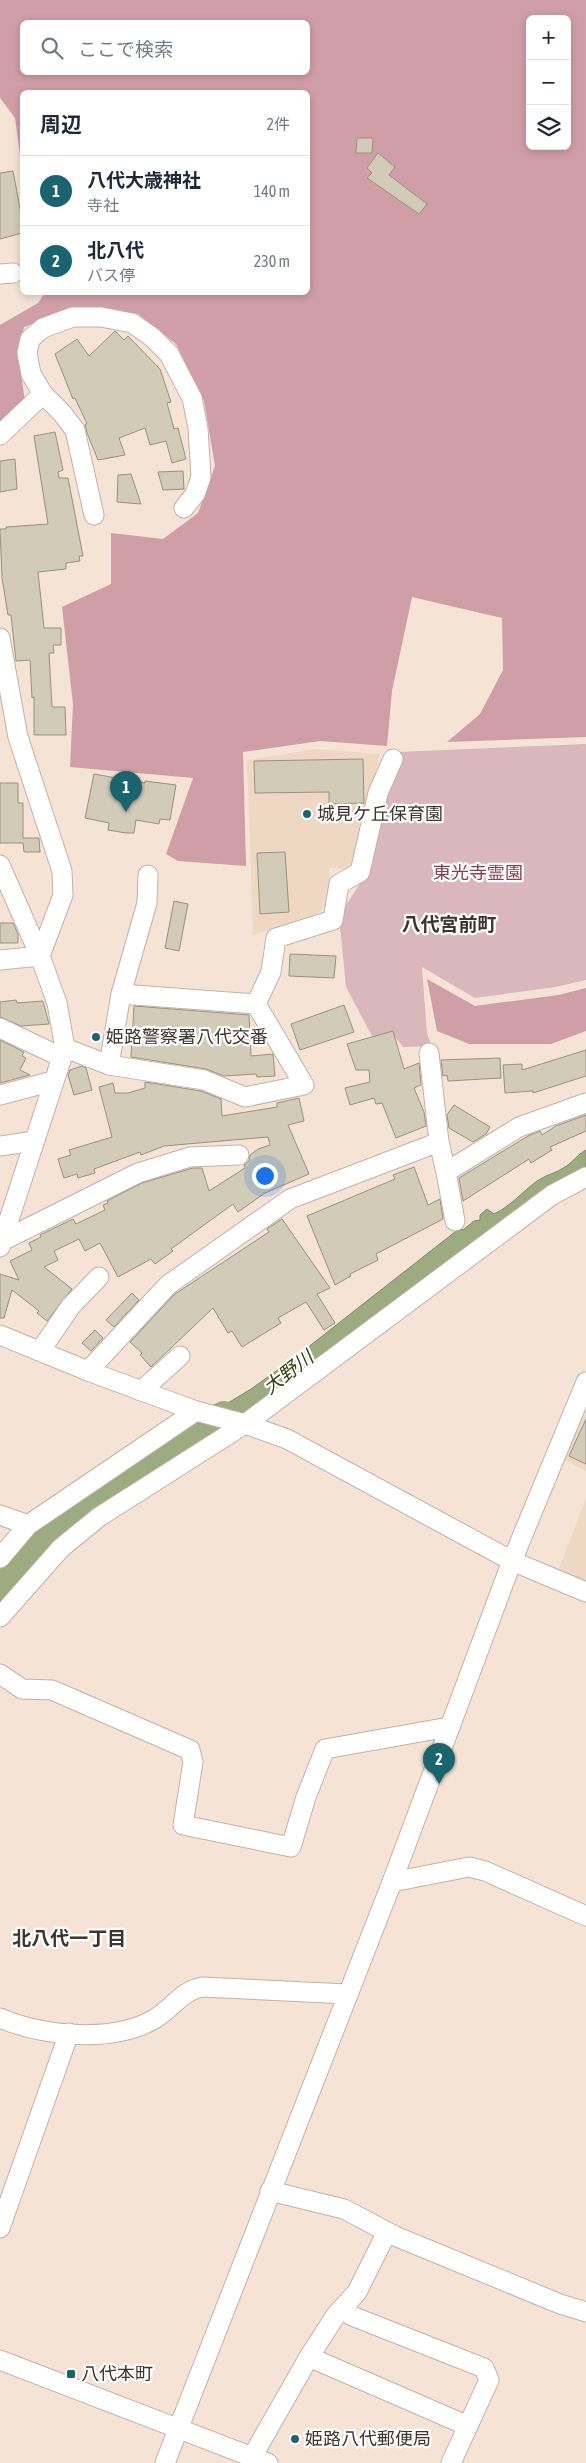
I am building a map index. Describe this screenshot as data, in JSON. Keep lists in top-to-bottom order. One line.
{"districts":["八代宮前町","北八代一丁目"],"water":["大野川"],"parks":["東光寺霊園"],"places":{"other":["城見ケ丘保育園","姫路警察署八代交番","姫路八代郵便局"],"transit":["八代本町"]},"page":{"map_buttons":["+","−"],"search":"ここで検索","heading":["周辺","2件"],"list":[{"mark":"1","name":"八代大歳神社","note":"寺社","value":"140 m"},{"mark":"2","name":"北八代","note":"バス停","value":"230 m"}],"pins":["1","2"]}}
